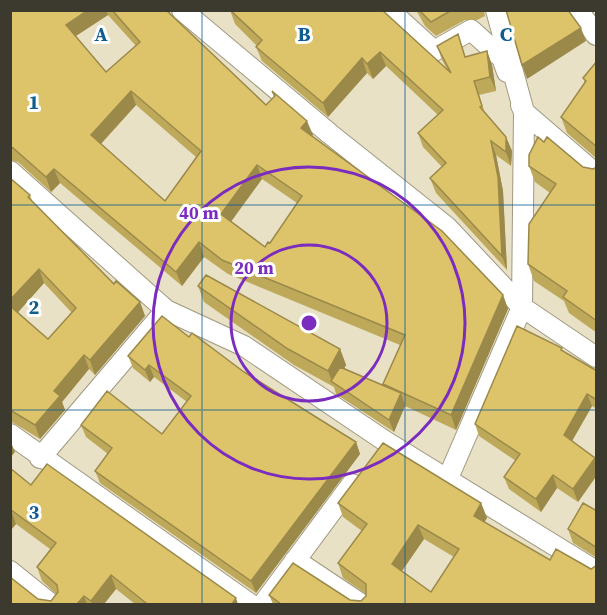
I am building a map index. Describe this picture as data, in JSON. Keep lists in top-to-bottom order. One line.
{"grid":{"columns":["A","B","C"],"rows":["1","2","3"]},"rings":["40 m","20 m"]}
